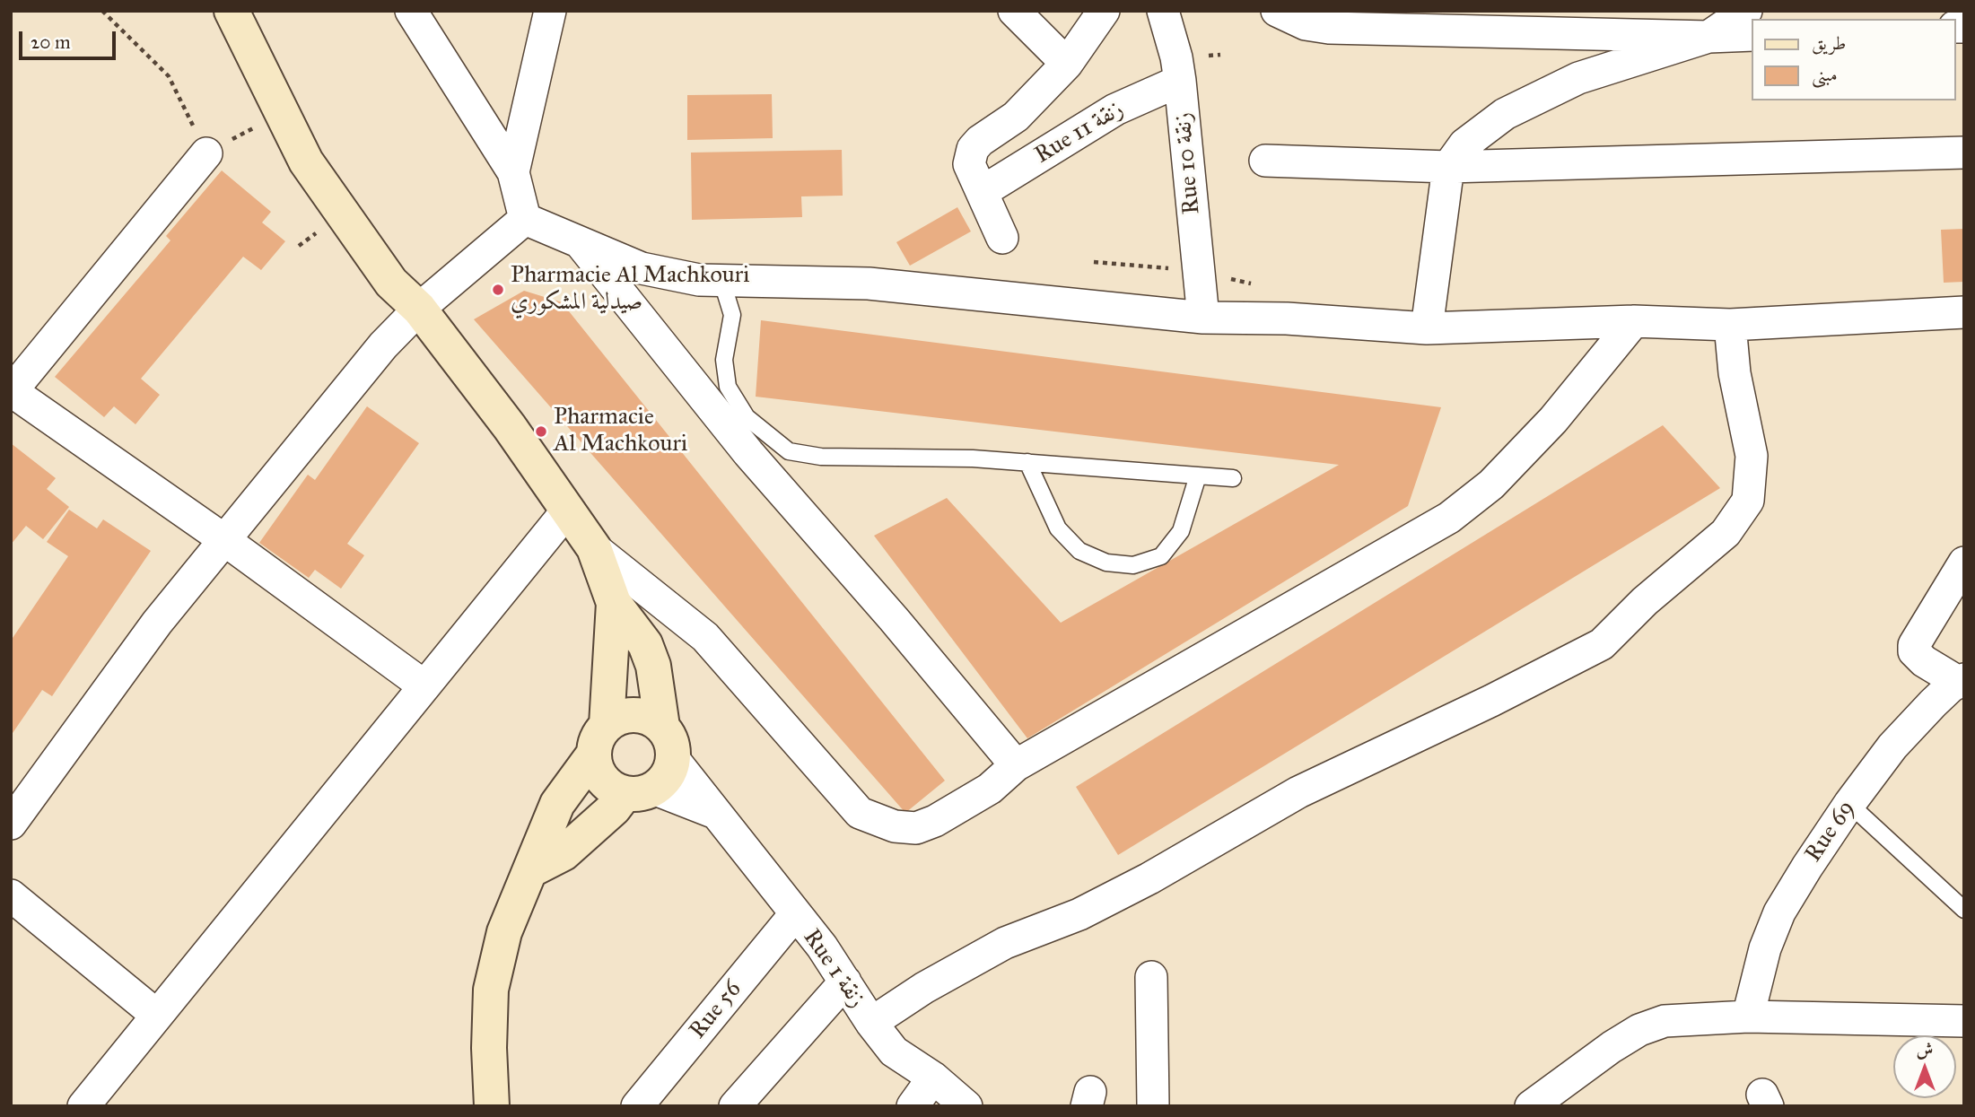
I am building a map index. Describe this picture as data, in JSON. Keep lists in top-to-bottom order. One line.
{"streets":{"street":["Rue 11 زنقة","Rue 10 زنقة","Rue 69","Rue 1 زنقة","Rue 56"]},"crossings":[["Rue 11 زنقة","Rue 10 زنقة"],["Rue 1 زنقة","Rue 56"]],"places":["Pharmacie Al Machkouri صيدلية المشكوري","Pharmacie Al Machkouri"],"legend":["طريق","مبنى"],"scale_bar":"20 m","north":"top"}
